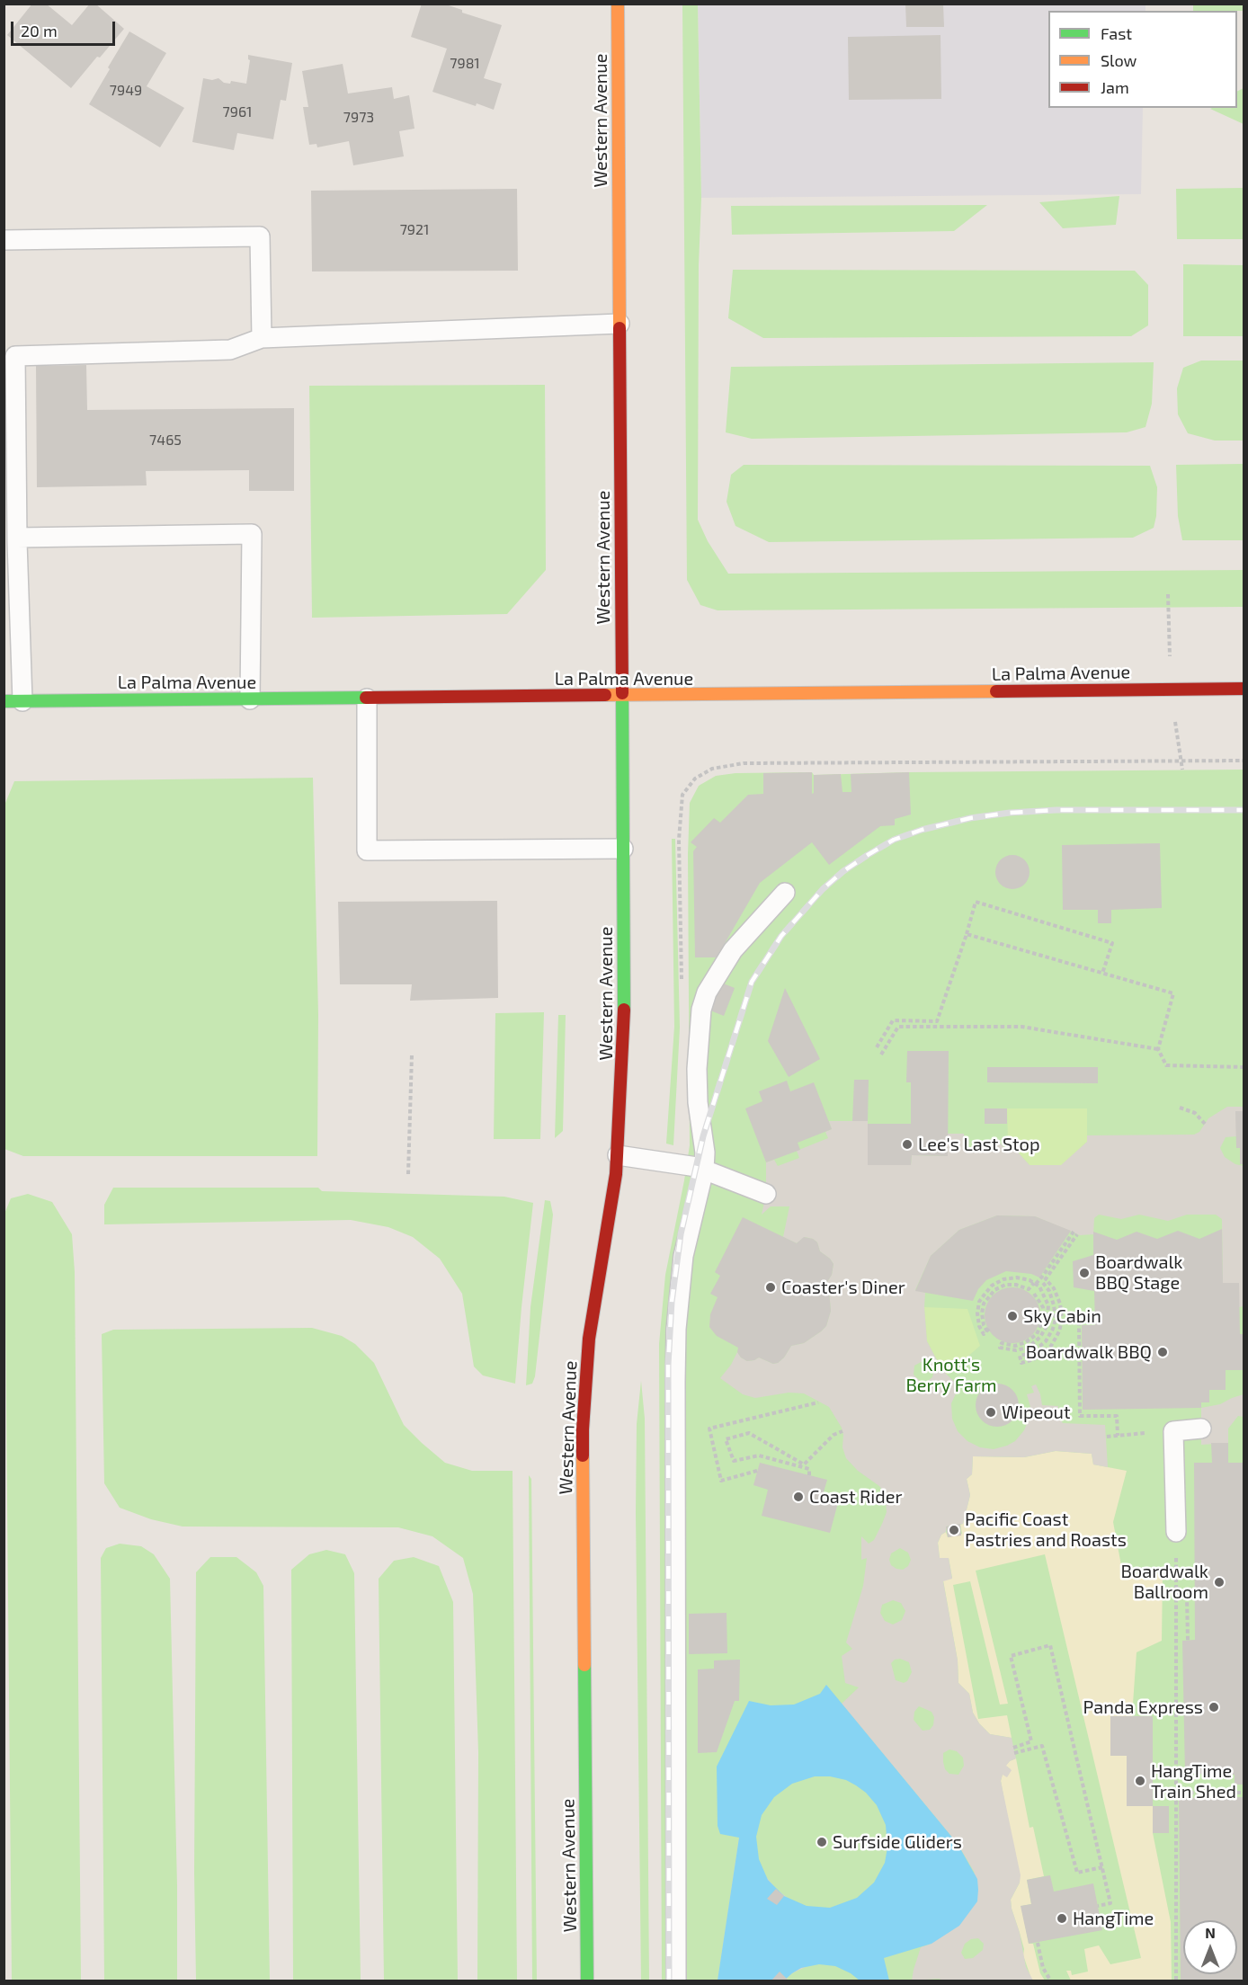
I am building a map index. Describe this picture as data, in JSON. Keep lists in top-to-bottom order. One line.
{"streets":{"main road":["Western Avenue","La Palma Avenue"]},"crossings":[["Western Avenue","La Palma Avenue"]],"parks":["Knott's Berry Farm"],"places":["Lee's Last Stop","Boardwalk BBQ Stage","Coaster's Diner","Sky Cabin","Boardwalk BBQ","Wipeout","Coast Rider","Pacific Coast Pastries and Roasts","Boardwalk Ballroom","Panda Express","HangTime Train Shed","Surfside Gliders","HangTime"],"house_numbers":["7981","7949","7961","7973","7921","7465"],"legend":["Fast","Slow","Jam"],"scale_bar":"20 m","north":"top"}
